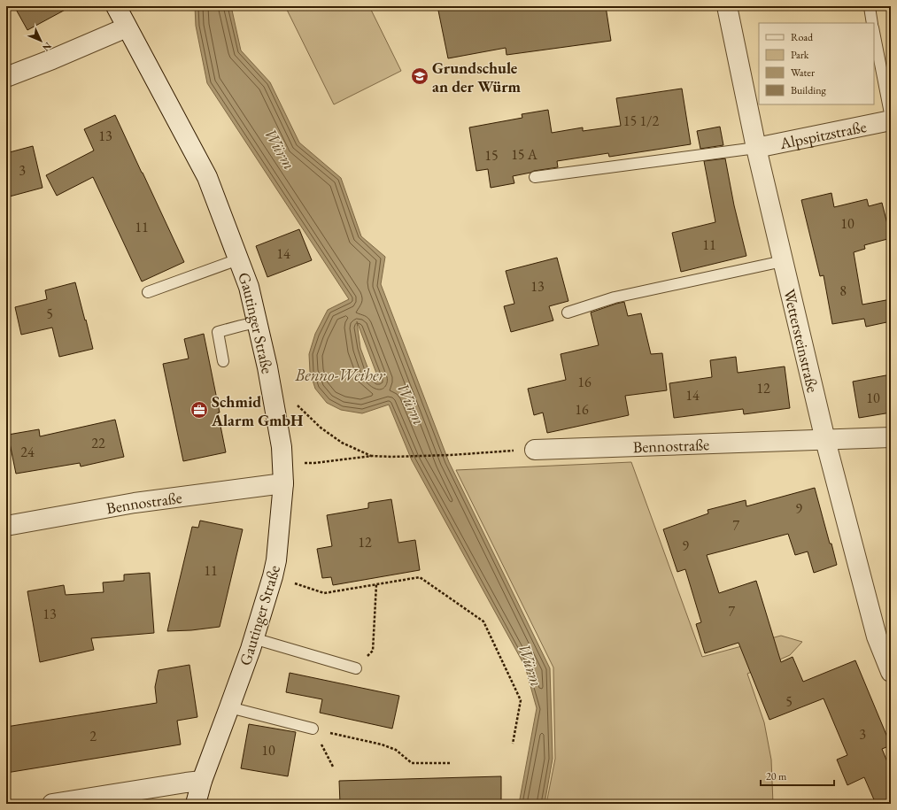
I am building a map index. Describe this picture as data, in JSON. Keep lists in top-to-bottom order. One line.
{"streets":{"street":["Alpspitzstraße","Gautinger Straße","Wettersteinstraße","Bennostraße"]},"crossings":[["Alpspitzstraße","Wettersteinstraße"],["Gautinger Straße","Bennostraße"],["Wettersteinstraße","Bennostraße"]],"water":["Würm","Benno-Weiher"],"places":{"school or university":["Grundschule an der Würm"],"office":["Schmid Alarm GmbH"]},"house_numbers":["15 1/2","13","15 A","15","3","10","11","11","14","13","8","5","16","12","14","10","16","22","24","9","7","12","9","11","7","13","5","3","2","10"],"legend":["Road","Park","Water","Building"],"scale_bar":"20 m","north":"bottom right"}
